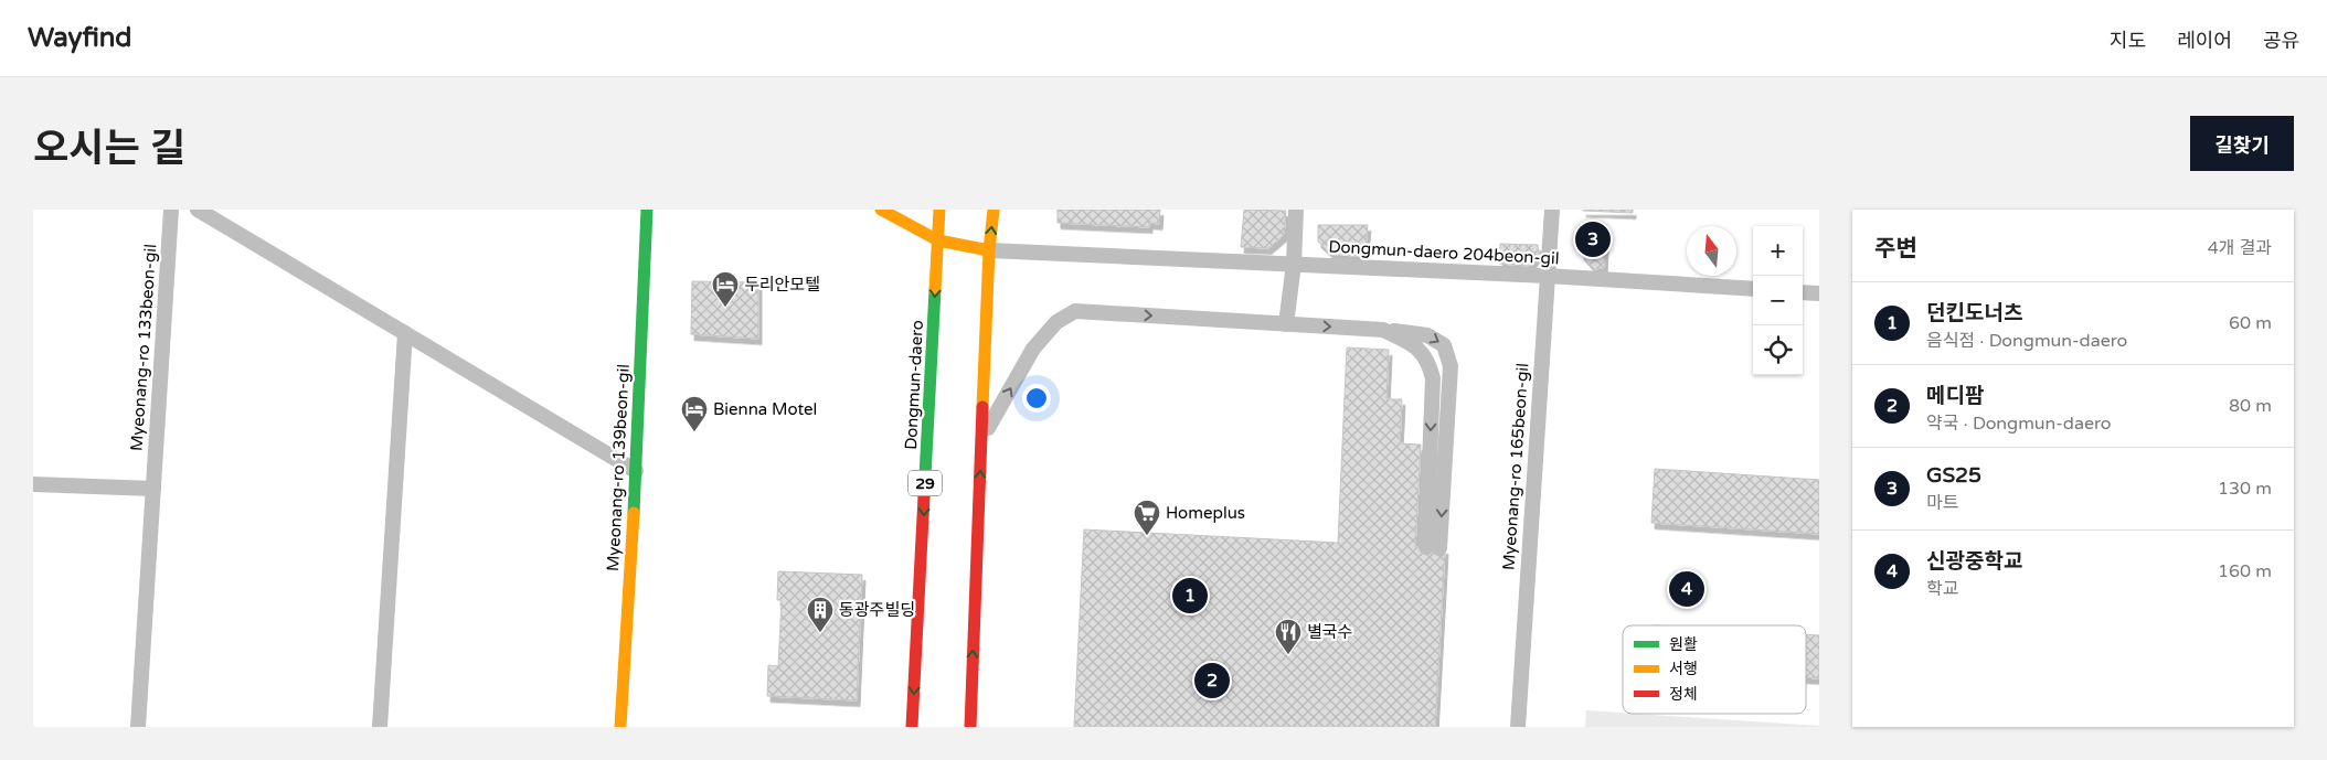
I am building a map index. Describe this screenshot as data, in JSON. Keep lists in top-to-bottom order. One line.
{"streets":{"main road":["Dongmun-daero","Myeonang-ro 139beon-gil","29"],"lane":["Dongmun-daero 204beon-gil","Myeonang-ro 133beon-gil","Myeonang-ro 165beon-gil"]},"crossings":[["Dongmun-daero 204beon-gil","Myeonang-ro 165beon-gil"]],"places":{"hotel":["두리안모텔","Bienna Motel"],"supermarket":["Homeplus"],"building":["동광주빌딩"],"restaurant":["별국수"]},"legend":["원활","서행","정체"],"north":"top","page":{"header":"Wayfind","nav":["지도","레이어","공유"],"title":"오시는 길","buttons":"길찾기","heading":["주변","4개 결과"],"pins":["3","4","1","2"],"map_buttons":["+","−"],"list":[{"mark":"1","name":"던킨도너츠","note":"음식점 · Dongmun-daero","value":"60 m"},{"mark":"2","name":"메디팜","note":"약국 · Dongmun-daero","value":"80 m"},{"mark":"3","name":"GS25","note":"마트","value":"130 m"},{"mark":"4","name":"신광중학교","note":"학교","value":"160 m"}]}}
